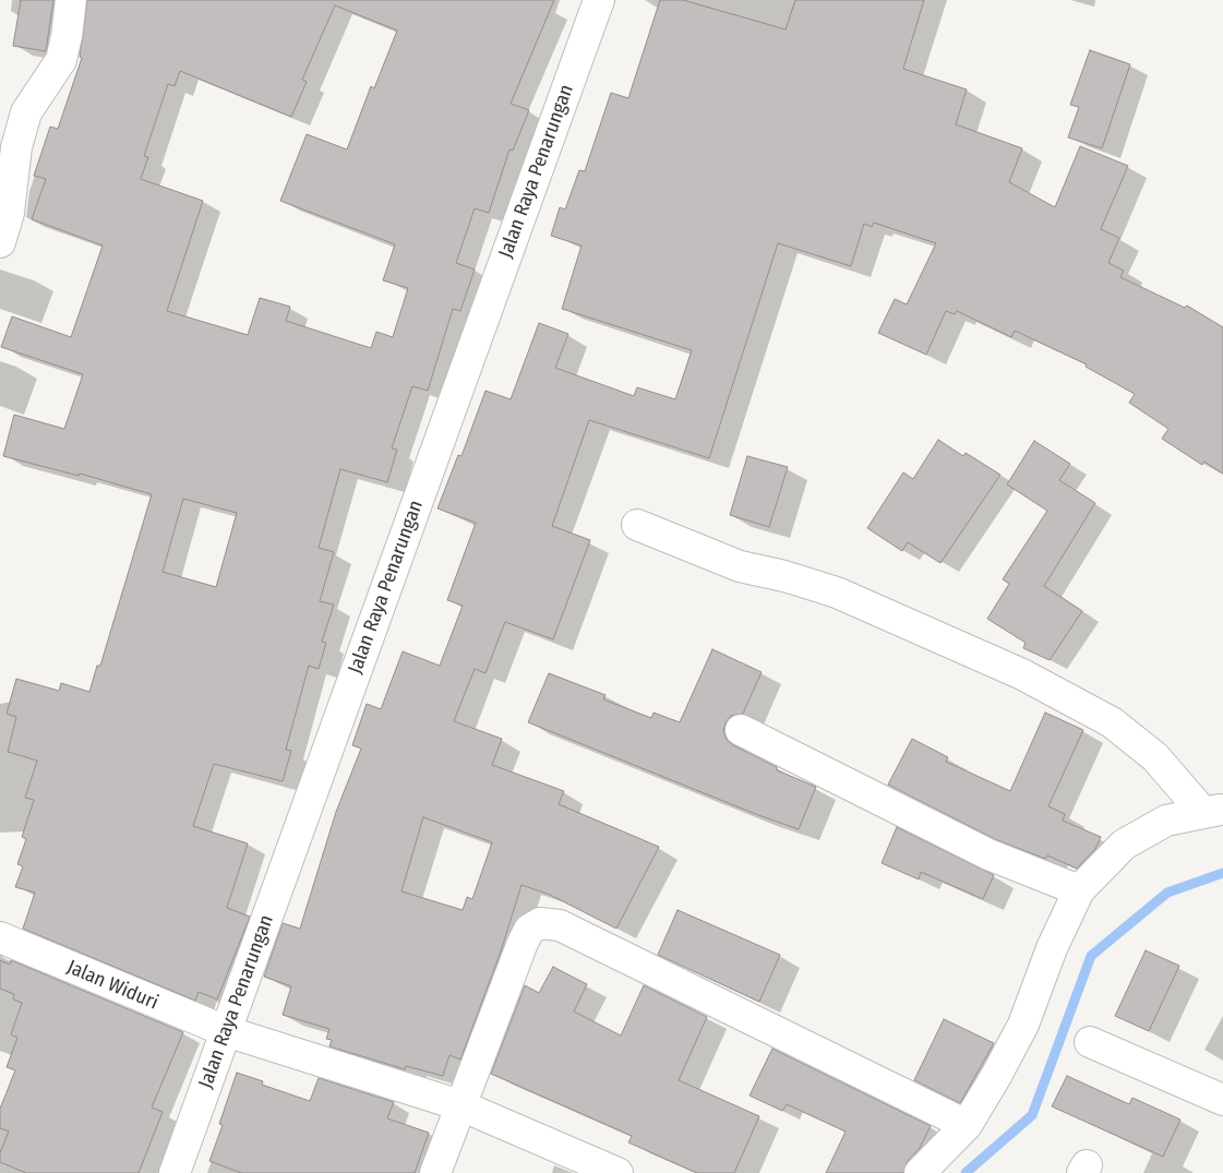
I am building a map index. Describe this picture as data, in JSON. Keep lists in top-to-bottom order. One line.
{"streets":{"street":["Jalan Raya Penarungan","Jalan Widuri"]},"crossings":[["Jalan Raya Penarungan","Jalan Widuri"]]}
